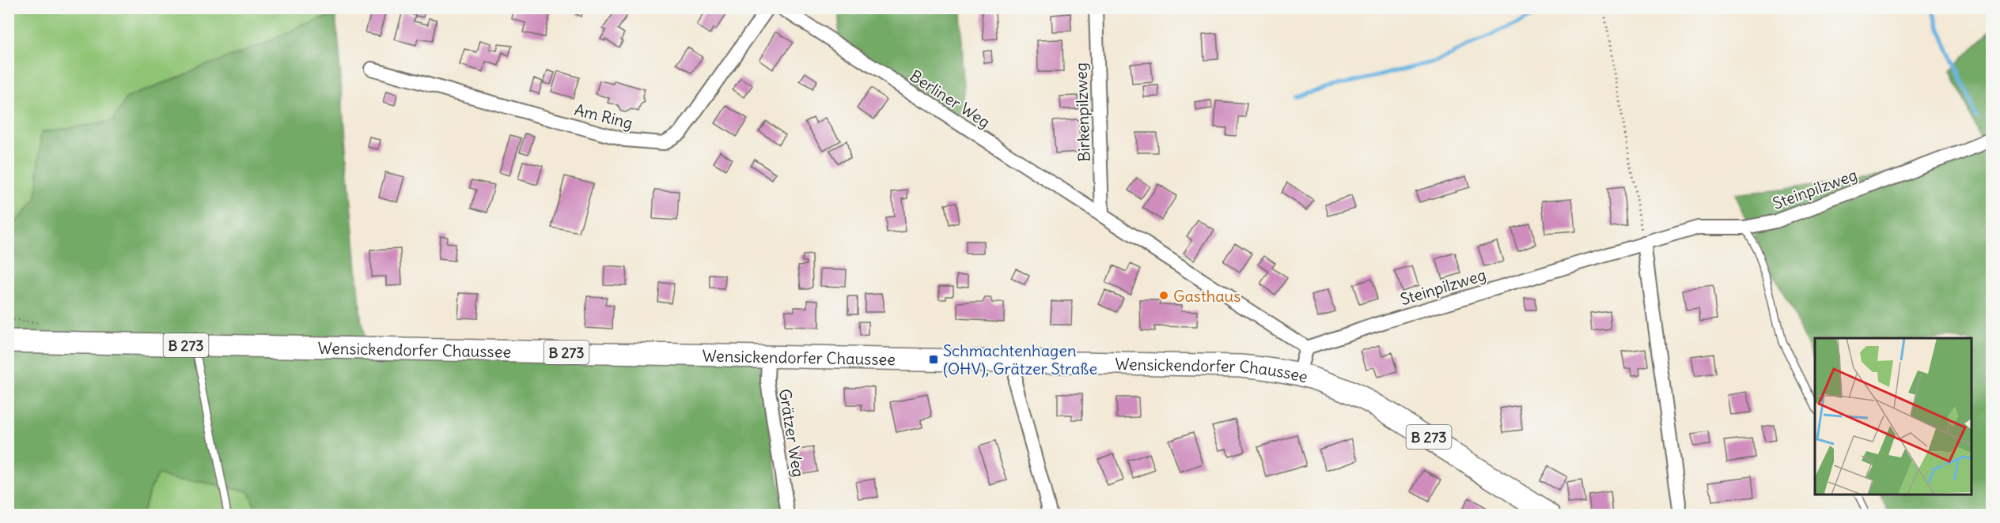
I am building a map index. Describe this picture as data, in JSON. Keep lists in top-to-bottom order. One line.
{"streets":{"main road":["B 273","Wensickendorfer Chaussee"],"street":["Berliner Weg","Birkenpilzweg","Am Ring","Steinpilzweg","Grätzer Weg"]},"crossings":[["Berliner Weg","Birkenpilzweg"],["Wensickendorfer Chaussee","Grätzer Weg"]],"places":{"other":["Gasthaus"],"transit":["Schmachtenhagen (OHV), Grätzer Straße"]}}
